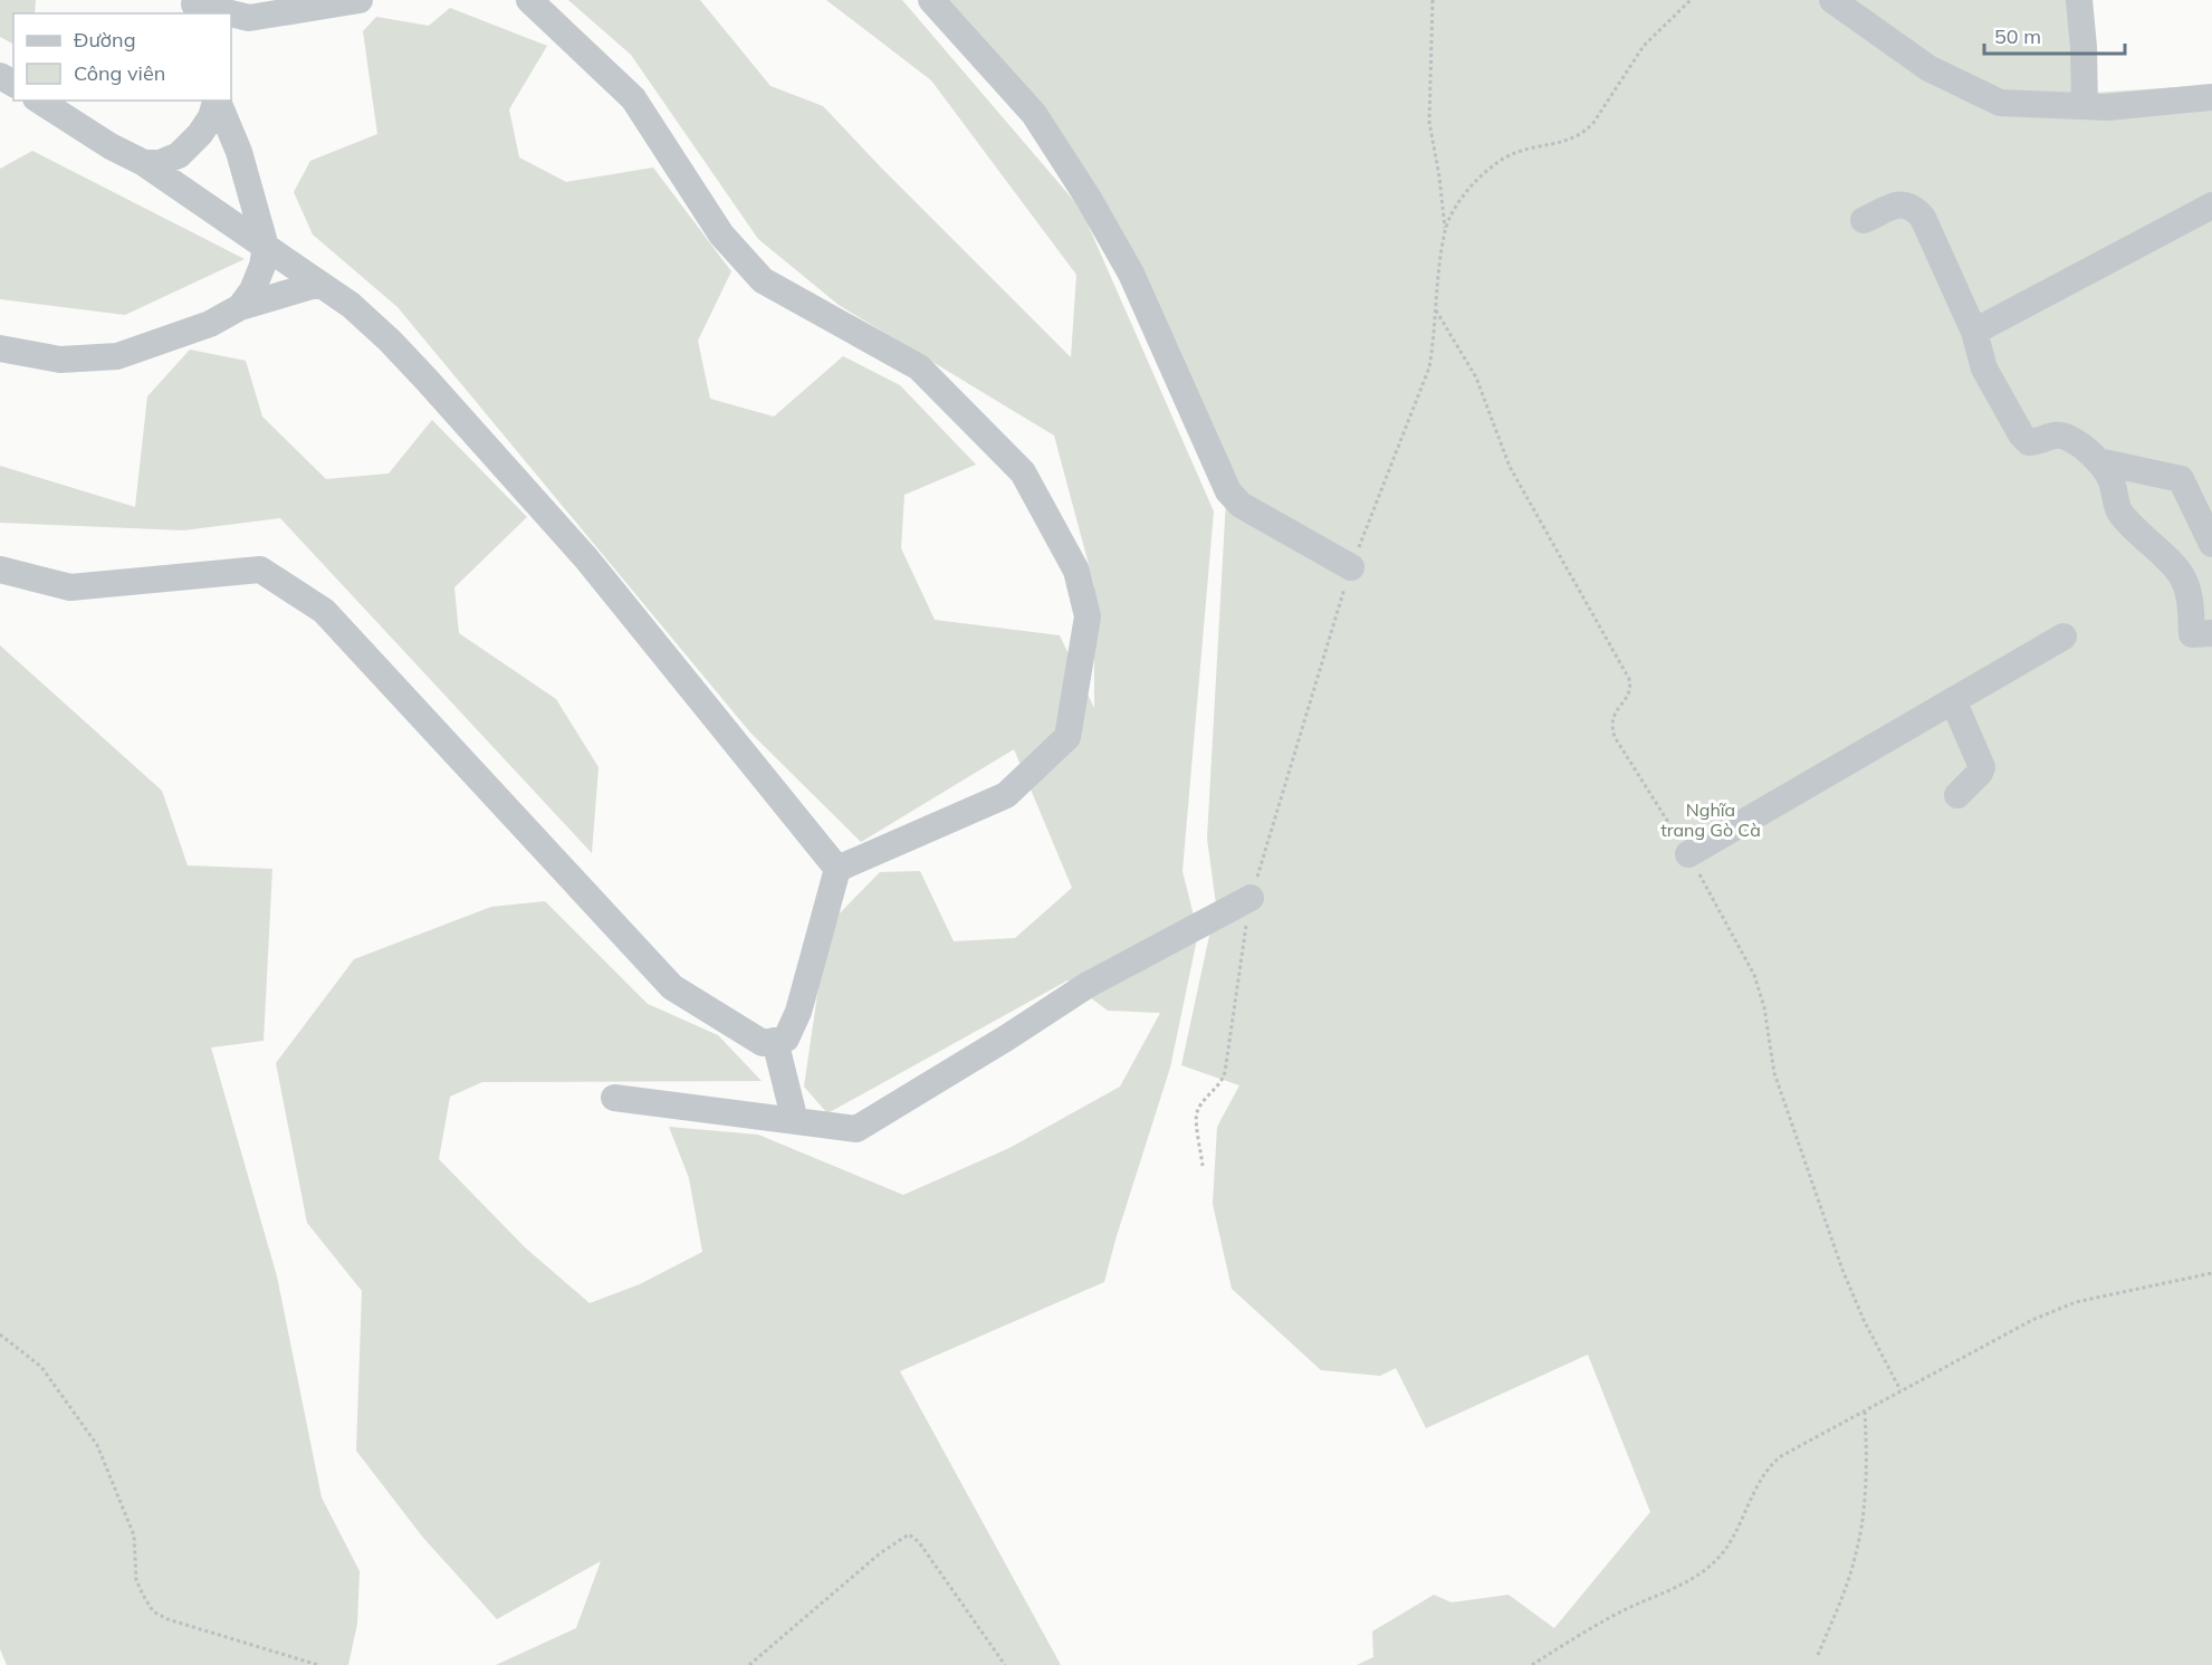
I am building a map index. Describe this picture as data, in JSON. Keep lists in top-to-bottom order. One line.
{"parks":["Nghĩa trang Gò Cà"],"legend":["Đường","Công viên"],"scale_bar":"50 m"}
